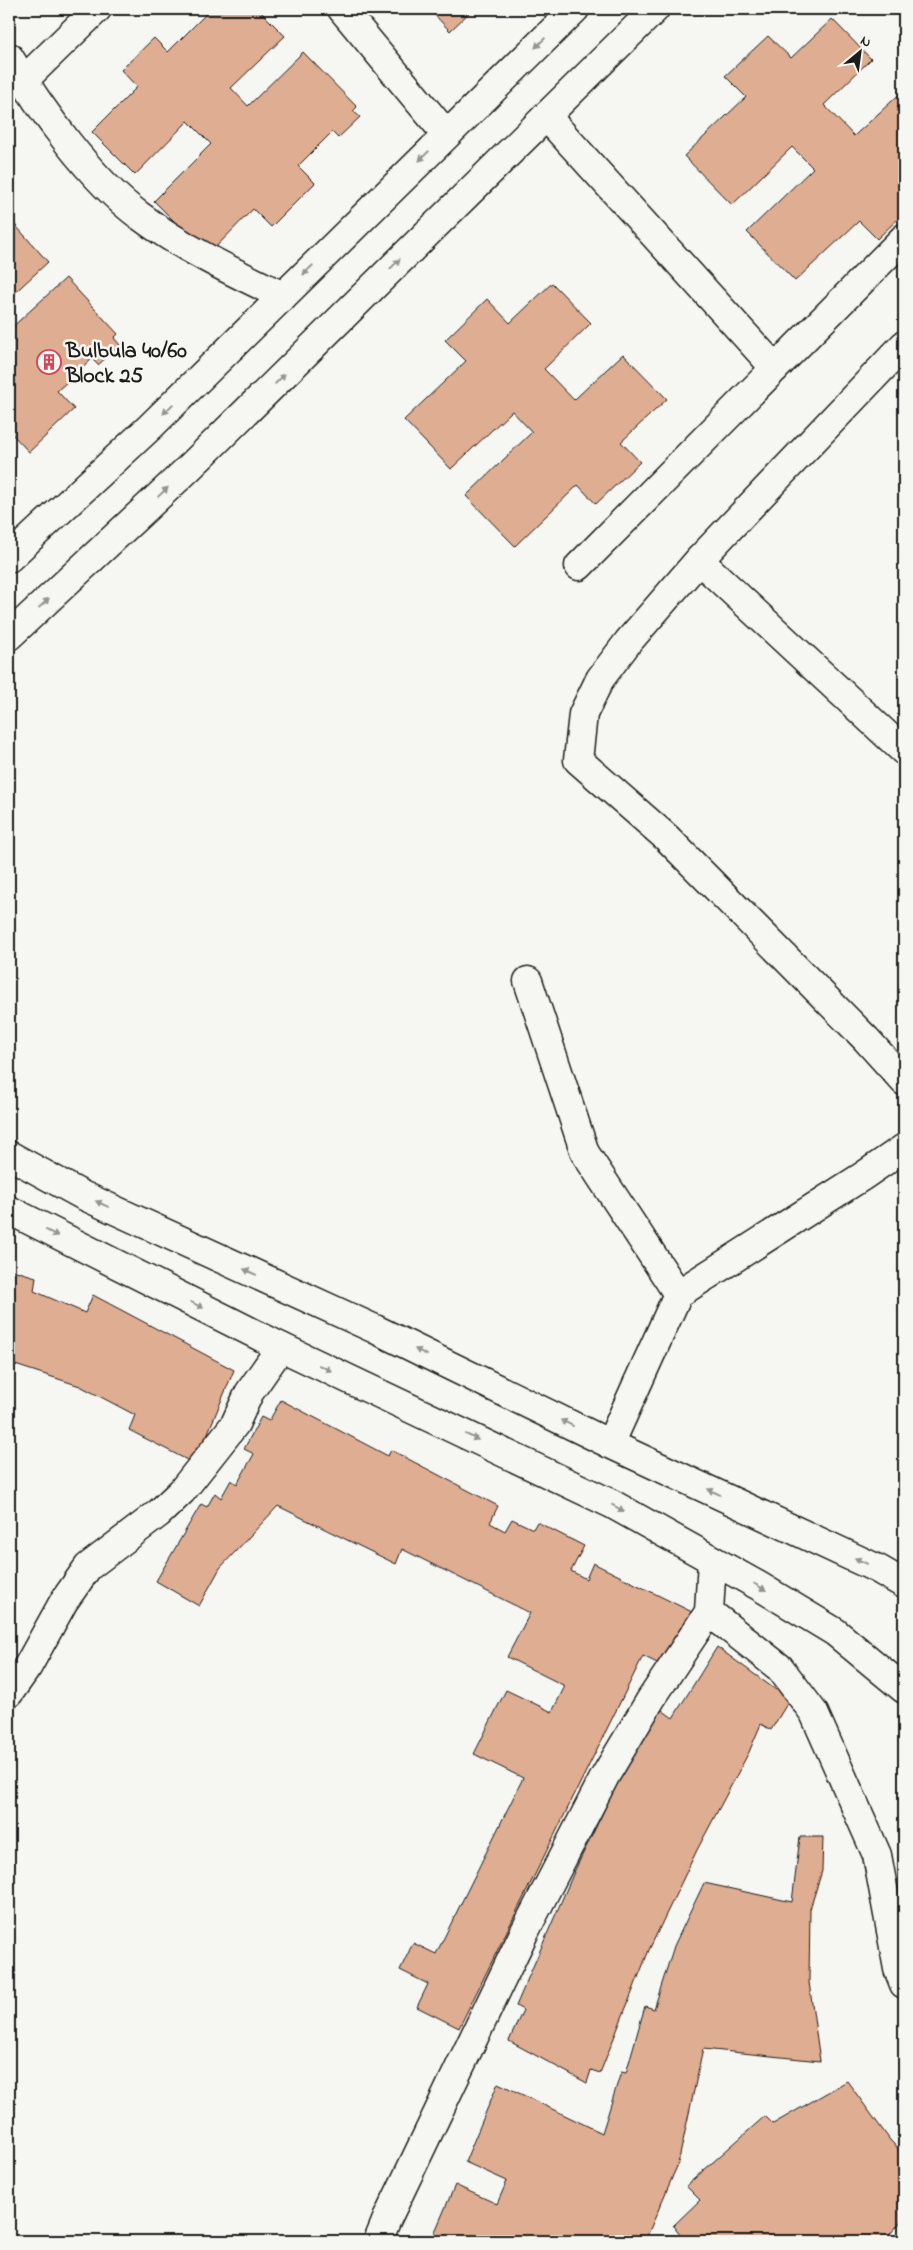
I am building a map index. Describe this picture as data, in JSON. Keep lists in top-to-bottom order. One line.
{"places":{"building":["Bulbula 40/60 Block 25"]},"north":"top right"}
